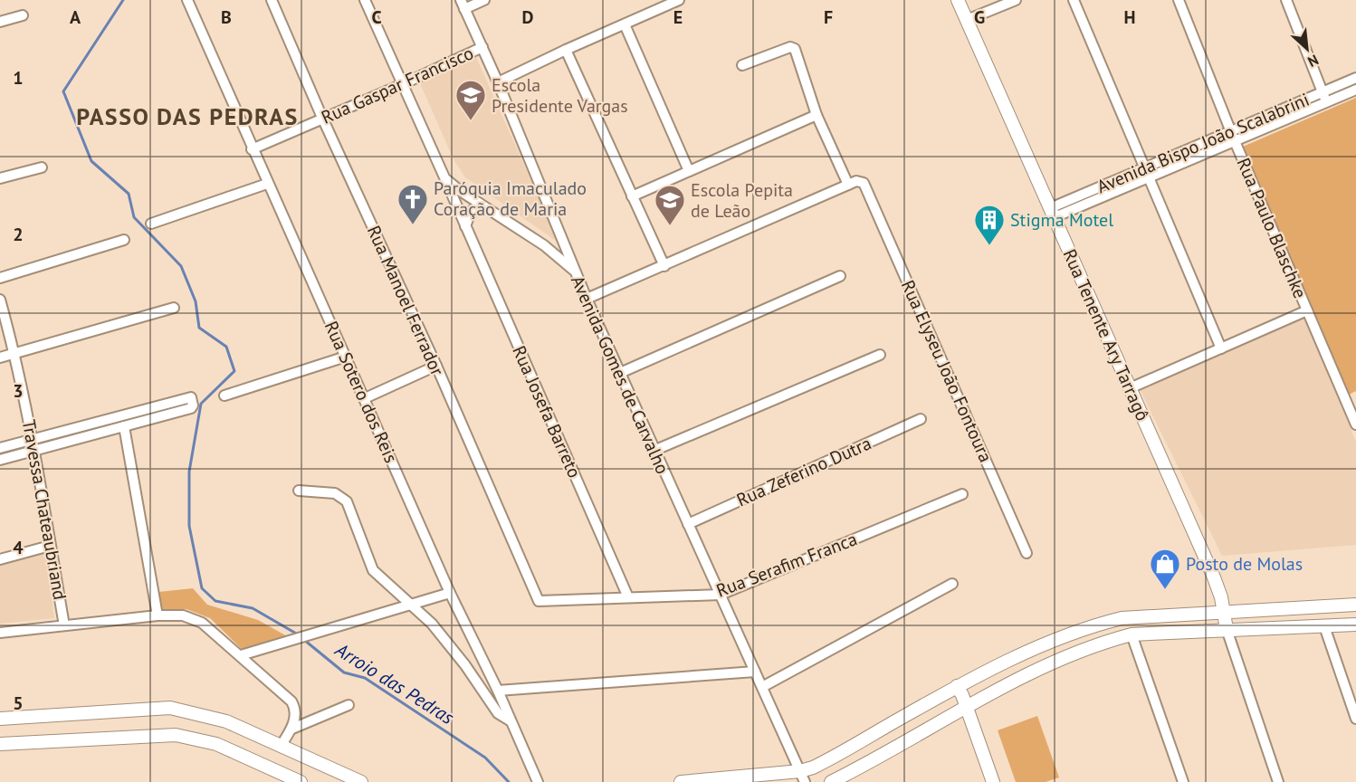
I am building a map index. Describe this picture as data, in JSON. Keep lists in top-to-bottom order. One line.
{"streets":{"main road":["Rua Tenente Ary Tarragô"],"street":["Rua Gaspar Francisco","Avenida Bispo João Scalabrini","Rua Paulo Blaschke","Rua Manoel Ferrador","Rua Elyseu João Fontoura","Avenida Gomes de Carvalho","Rua Sotero dos Reis","Rua Josefa Barreto","Rua Zeferino Dutra","Travessa Chateaubriand","Rua Serafim Franca"]},"crossings":[["Rua Gaspar Francisco","Rua Manoel Ferrador"],["Rua Gaspar Francisco","Avenida Gomes de Carvalho"],["Rua Gaspar Francisco","Rua Sotero dos Reis"],["Avenida Bispo João Scalabrini","Rua Paulo Blaschke"],["Avenida Bispo João Scalabrini","Rua Tenente Ary Tarragô"],["Rua Manoel Ferrador","Rua Serafim Franca"],["Avenida Gomes de Carvalho","Rua Josefa Barreto"],["Avenida Gomes de Carvalho","Rua Zeferino Dutra"],["Avenida Gomes de Carvalho","Rua Serafim Franca"],["Rua Josefa Barreto","Rua Serafim Franca"]],"districts":["PASSO DAS PEDRAS"],"water":["Arroio das Pedras"],"places":{"school or university":["Escola Presidente Vargas","Escola Pepita de Leão"],"church":["Paróquia Imaculado Coração de Maria"],"building":["Stigma Motel"],"shop":["Posto de Molas"]},"north":"bottom right","grid":{"columns":["A","B","C","D","E","F","G","H"],"rows":["1","2","3","4","5"]}}
